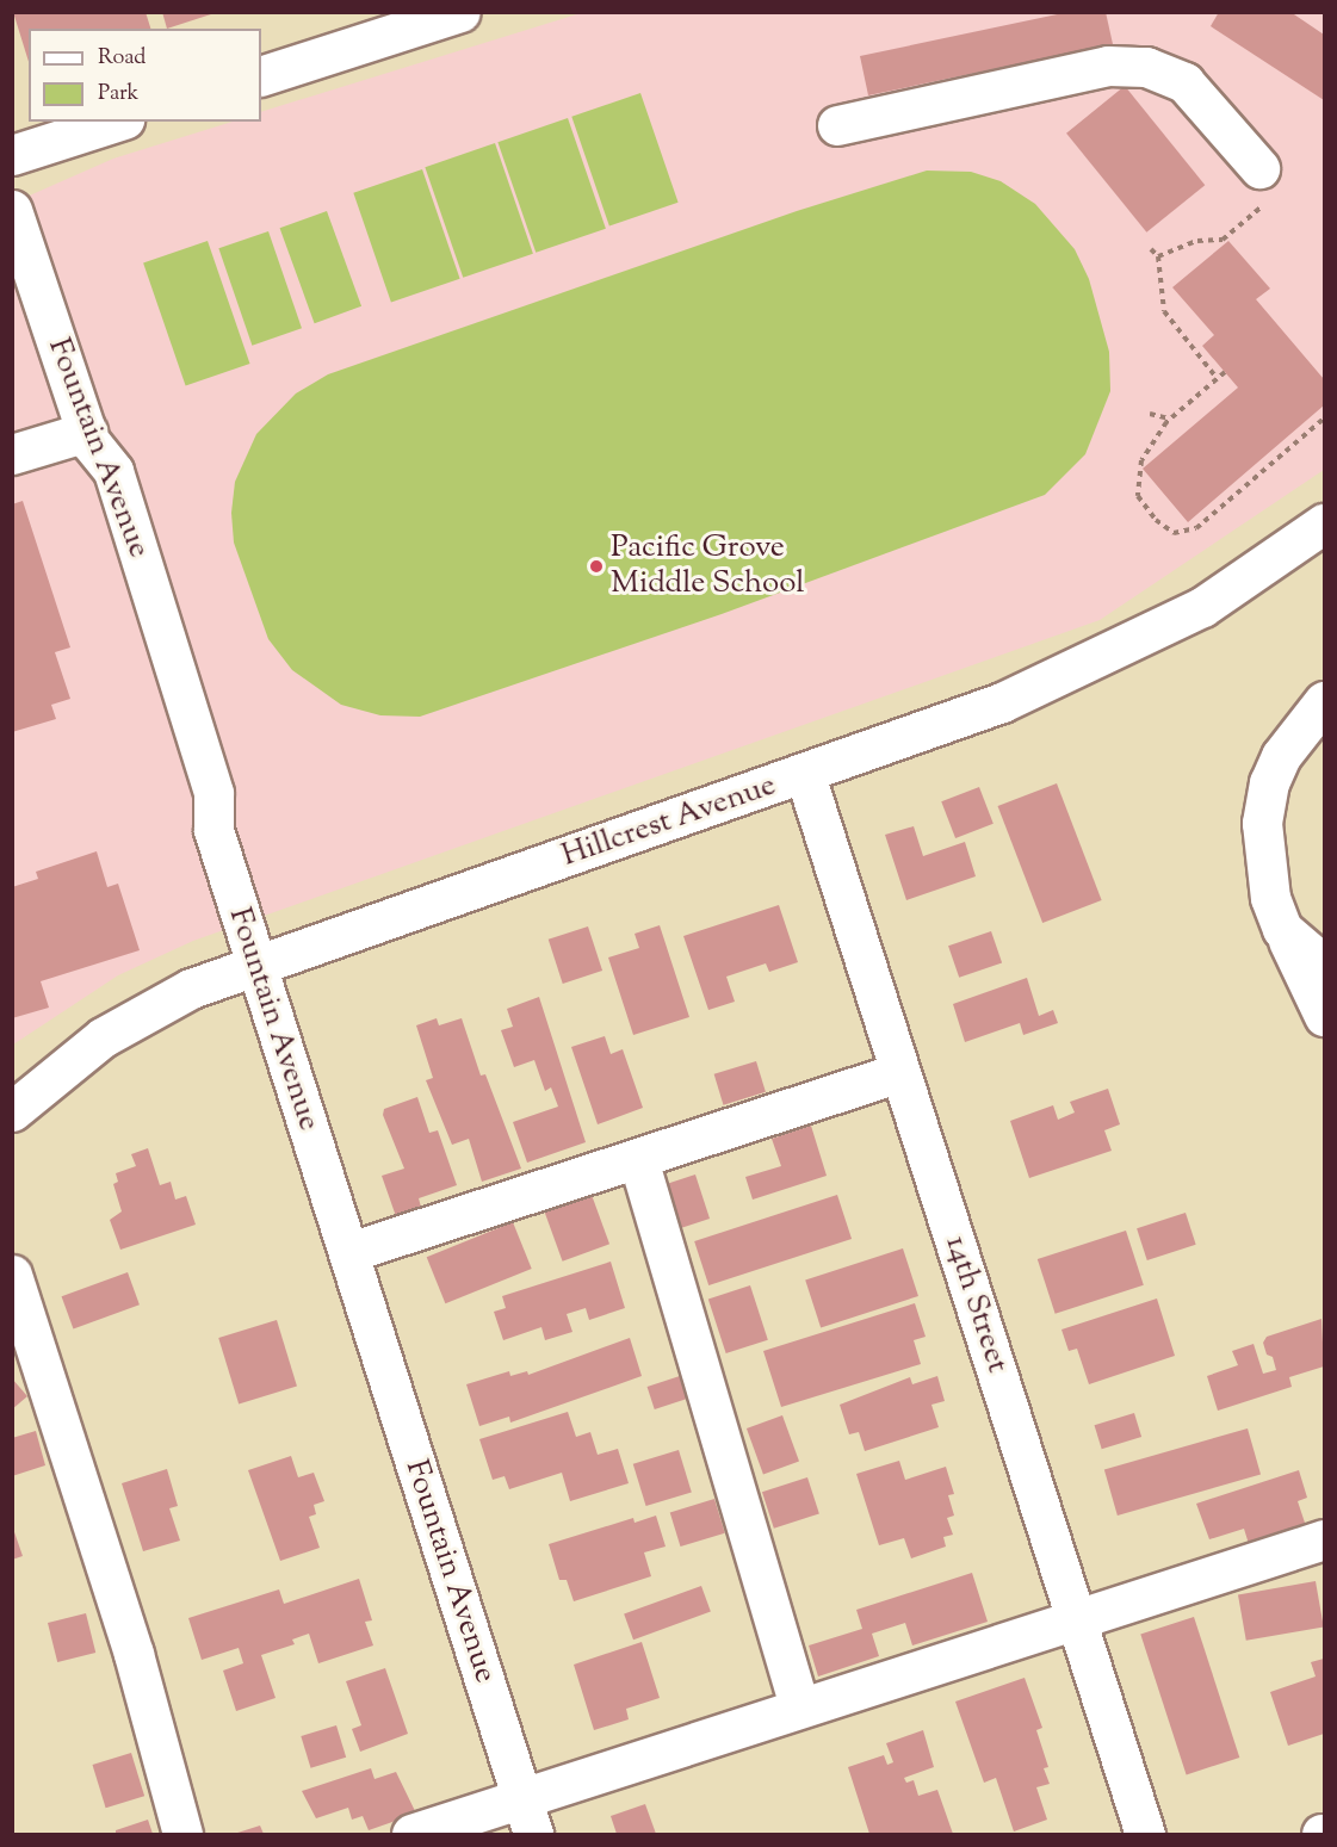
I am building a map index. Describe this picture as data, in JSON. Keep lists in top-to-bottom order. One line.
{"streets":{"street":["Fountain Avenue","Hillcrest Avenue","14th Street"]},"crossings":[["Fountain Avenue","Hillcrest Avenue"],["Hillcrest Avenue","14th Street"]],"places":["Pacific Grove Middle School"],"legend":["Road","Park"]}
